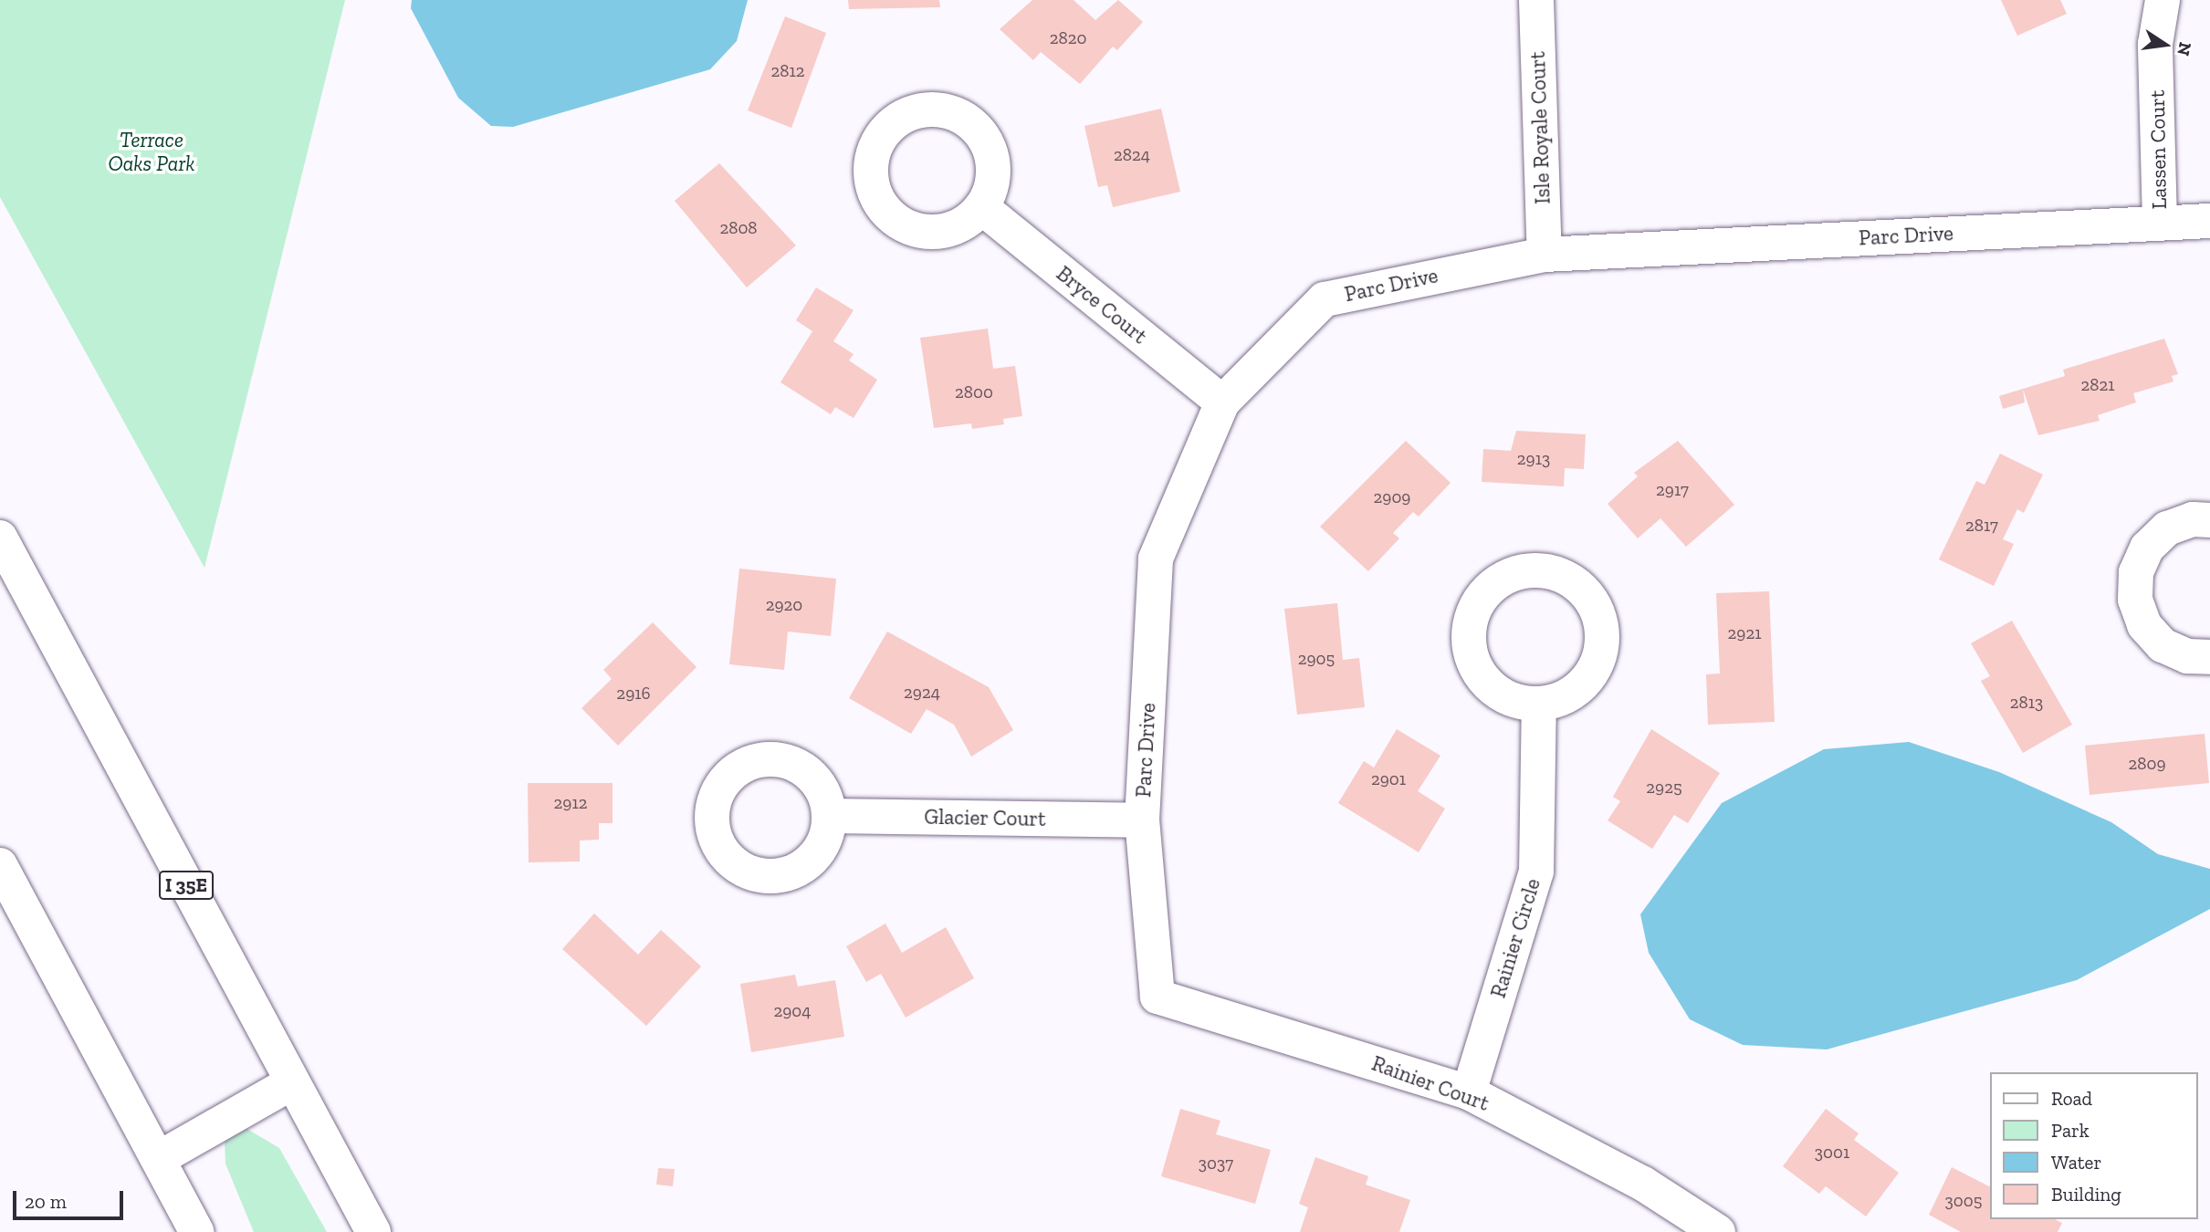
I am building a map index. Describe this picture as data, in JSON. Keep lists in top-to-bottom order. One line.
{"streets":{"main road":["Isle Royale Court","Lassen Court","Parc Drive","Bryce Court","Glacier Court","I 35E","Rainier Circle","Rainier Court"]},"crossings":[["Isle Royale Court","Parc Drive"],["Lassen Court","Parc Drive"],["Parc Drive","Bryce Court"],["Parc Drive","Glacier Court"],["Parc Drive","Rainier Court"],["Rainier Circle","Rainier Court"]],"parks":["Terrace Oaks Park"],"house_numbers":["2820","2812","2824","2808","2821","2800","2913","2917","2909","2817","2920","2921","2905","2924","2916","2813","2809","2901","2925","2912","2904","3001","3037","3005"],"legend":["Road","Park","Water","Building"],"scale_bar":"20 m","north":"right"}
